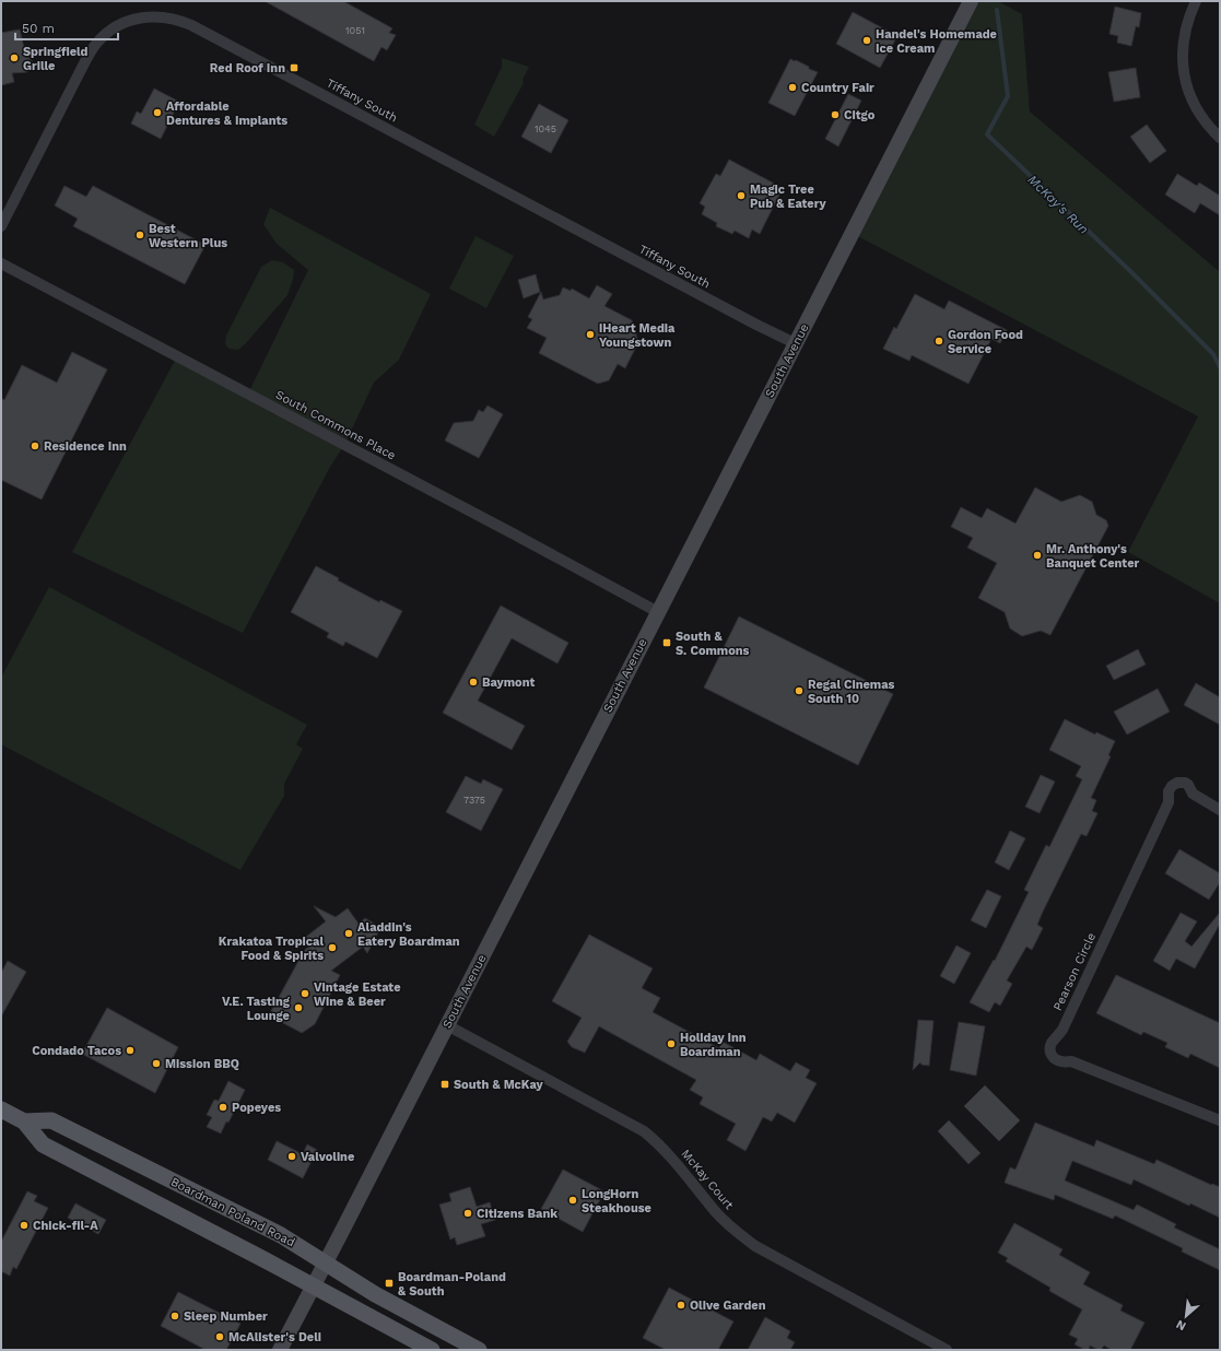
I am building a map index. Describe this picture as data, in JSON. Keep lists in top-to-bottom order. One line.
{"streets":{"main road":["South Avenue","Boardman Poland Road"],"street":["Tiffany South","South Commons Place","Pearson Circle","McKay Court"]},"crossings":[["Tiffany South","South Avenue"],["South Avenue","South Commons Place"],["South Avenue","McKay Court"],["South Avenue","Boardman Poland Road"]],"water":["McKay's Run"],"places":{"other":["Handel's Homemade Ice Cream","Springfield Grille","Country Fair","Affordable Dentures & Implants","Citgo","Magic Tree Pub & Eatery","Best Western Plus","iHeart Media Youngstown","Gordon Food Service","Residence Inn","Mr. Anthony's Banquet Center","Baymont","Regal Cinemas South 10","Aladdin's Eatery Boardman","Krakatoa Tropical Food & Spirits","Vintage Estate Wine & Beer","V.E. Tasting Lounge","Holiday Inn Boardman","Condado Tacos","Mission BBQ","Popeyes","Valvoline","LongHorn Steakhouse","Citizens Bank","Chick-fil-A","Olive Garden","Sleep Number","McAlister's Deli"],"transit":["Red Roof Inn","South & S. Commons","South & McKay","Boardman-Poland & South"]},"house_numbers":["1051","1045","7375"],"scale_bar":"50 m","north":"bottom left"}
